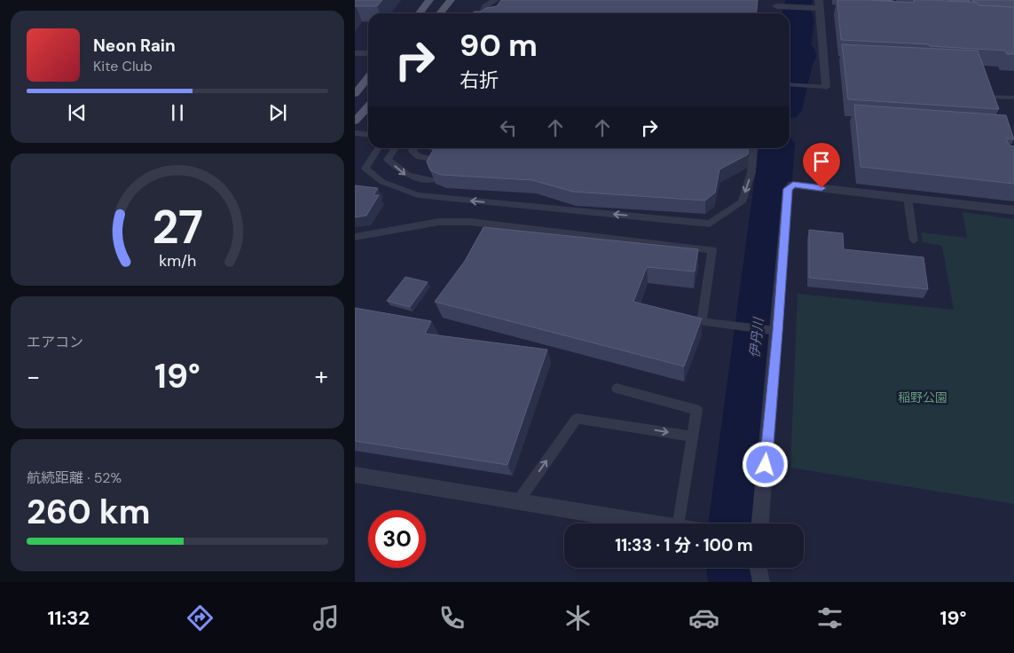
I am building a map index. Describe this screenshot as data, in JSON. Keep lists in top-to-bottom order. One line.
{"water":["伊丹川"],"parks":["稲野公園"],"page":{"turn":["90 m","右折"],"song":["Neon Rain","Kite Club"],"tile":["エアコン",["航続距離 · 52%","260 km"]],"heat":["−","19°","+"],"limit":"30","trip":"11:33 · 1 分 · 100 m","tabs":["11:32","19°"],"gauge":["27","km/h"]}}
